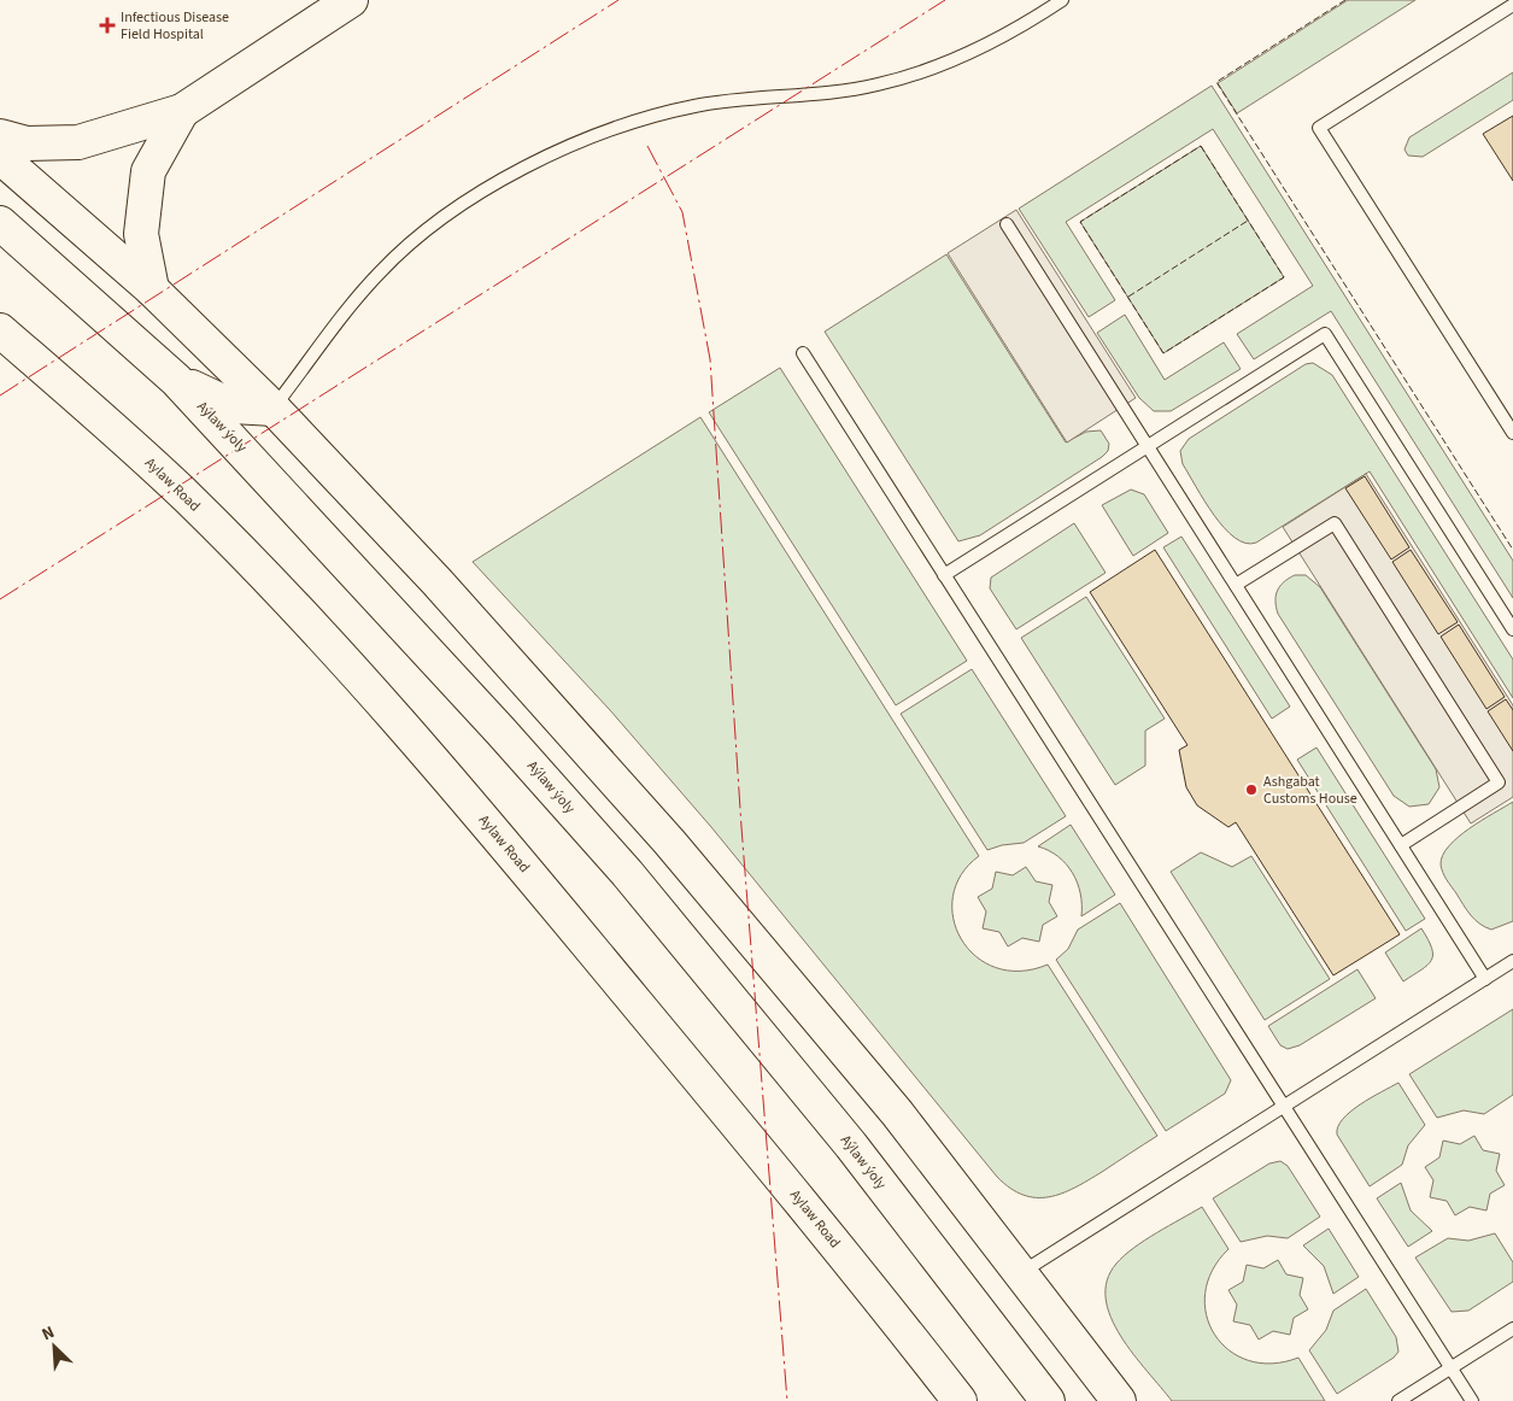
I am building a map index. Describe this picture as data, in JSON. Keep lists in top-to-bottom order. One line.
{"streets":{"main road":["Aýlaw ýoly","Aylaw Road"]},"places":{"health":["Infectious Disease Field Hospital"],"other":["Ashgabat Customs House"]},"north":"top left"}
